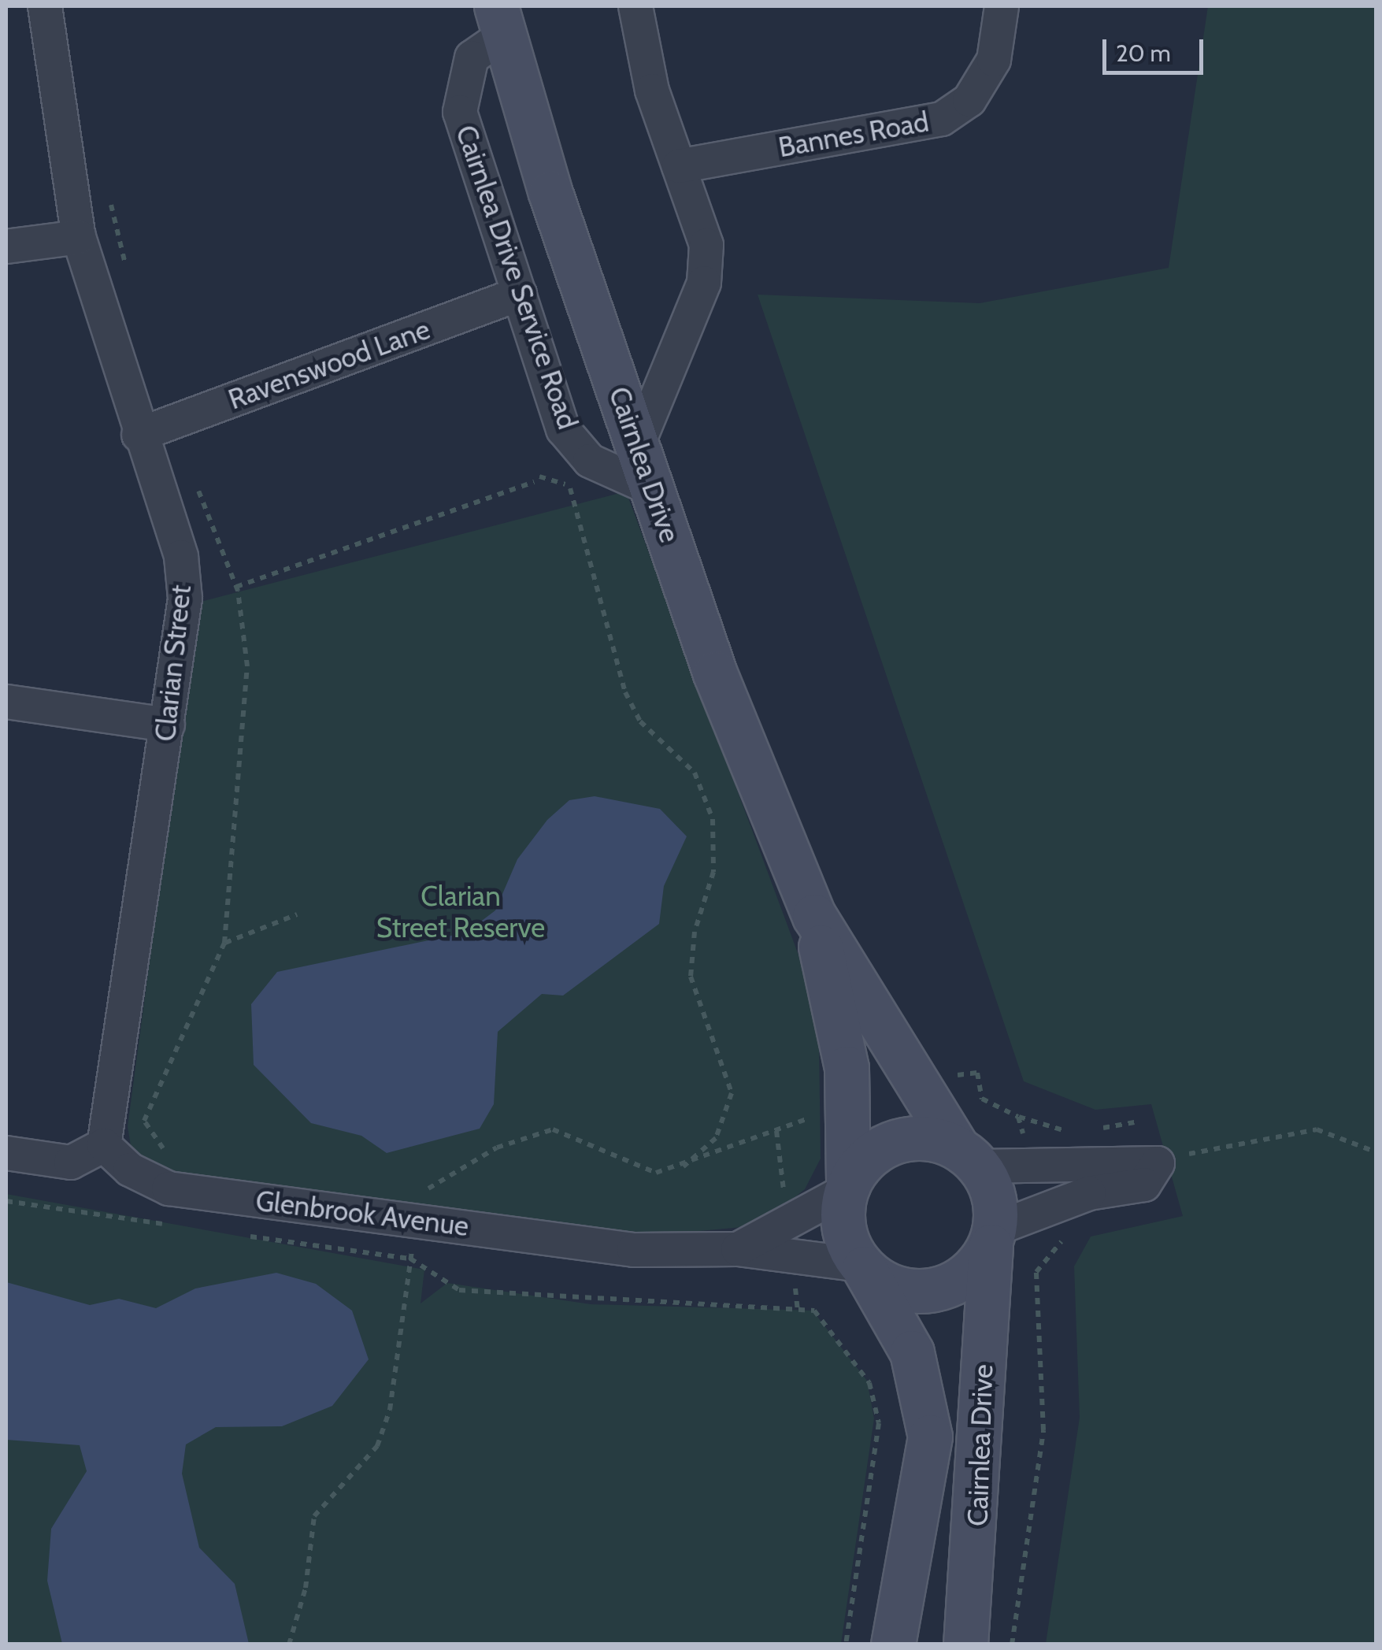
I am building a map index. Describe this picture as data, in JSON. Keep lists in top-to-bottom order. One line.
{"streets":{"street":["Bannes Road","Cairnlea Drive Service Road","Ravenswood Lane","Cairnlea Drive","Clarian Street","Glenbrook Avenue"]},"crossings":[["Cairnlea Drive Service Road","Ravenswood Lane"],["Cairnlea Drive Service Road","Cairnlea Drive"],["Ravenswood Lane","Clarian Street"],["Cairnlea Drive","Glenbrook Avenue"],["Clarian Street","Glenbrook Avenue"]],"parks":["Clarian Street Reserve"],"scale_bar":"20 m"}
